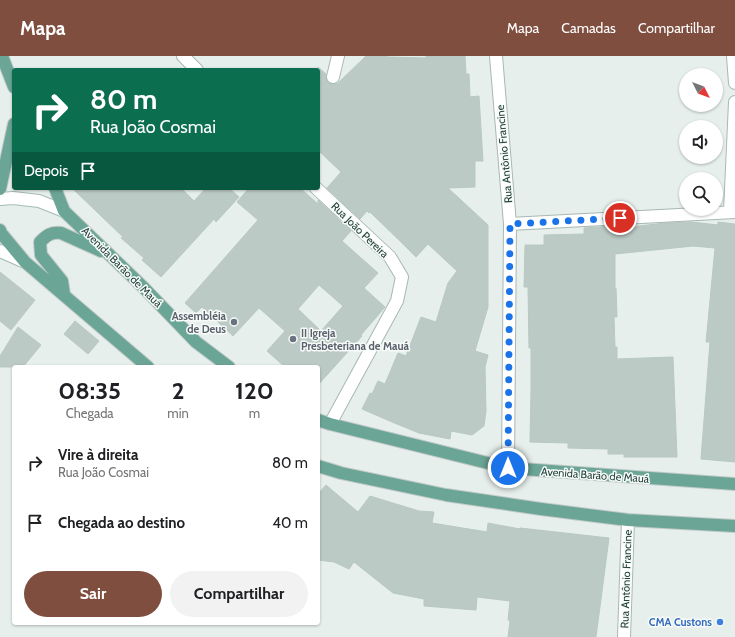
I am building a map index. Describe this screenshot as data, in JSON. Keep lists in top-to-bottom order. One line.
{"streets":{"main road":["Avenida Barão de Mauá"],"street":["Rua Antônio Francine","Rua João Pereira"]},"crossings":[["Rua Antônio Francine","Avenida Barão de Mauá"],["Rua João Pereira","Avenida Barão de Mauá"]],"places":["Assembléia de Deus","II Igreja Presbeteriana de Mauá","CMA Custons"],"north":"bottom right","page":{"header":"Mapa","nav":["Mapa","Camadas","Compartilhar"],"turn":["80 m","Rua João Cosmai"],"then":"Depois","eta":["08:35","Chegada","2","min","120","m"],"list":[{"name":"Vire à direita","note":"Rua João Cosmai","value":"80 m"},{"name":"Chegada ao destino","value":"40 m"}],"buttons":["Sair","Compartilhar"]}}
